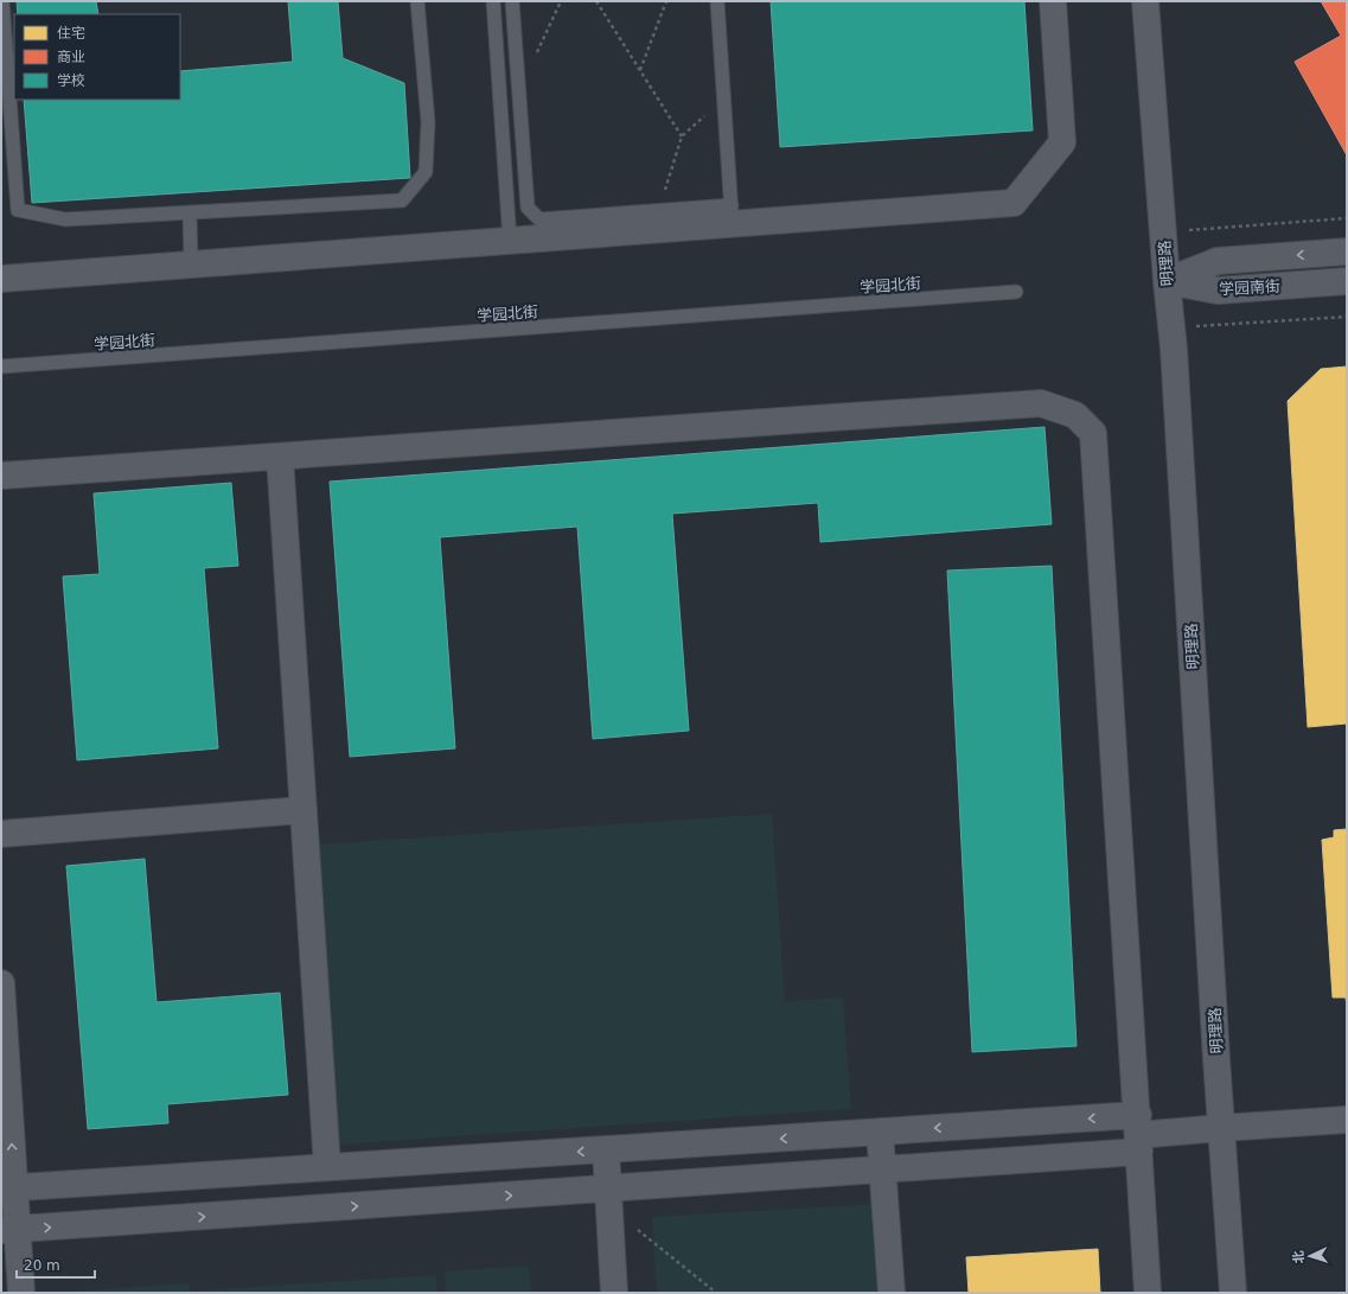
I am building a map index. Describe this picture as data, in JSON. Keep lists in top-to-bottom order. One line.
{"streets":{"street":["明理路","学园南街"],"lane":["学园北街"]},"crossings":[["明理路","学园南街"]],"legend":["住宅","商业","学校"],"scale_bar":"20 m","north":"left"}
